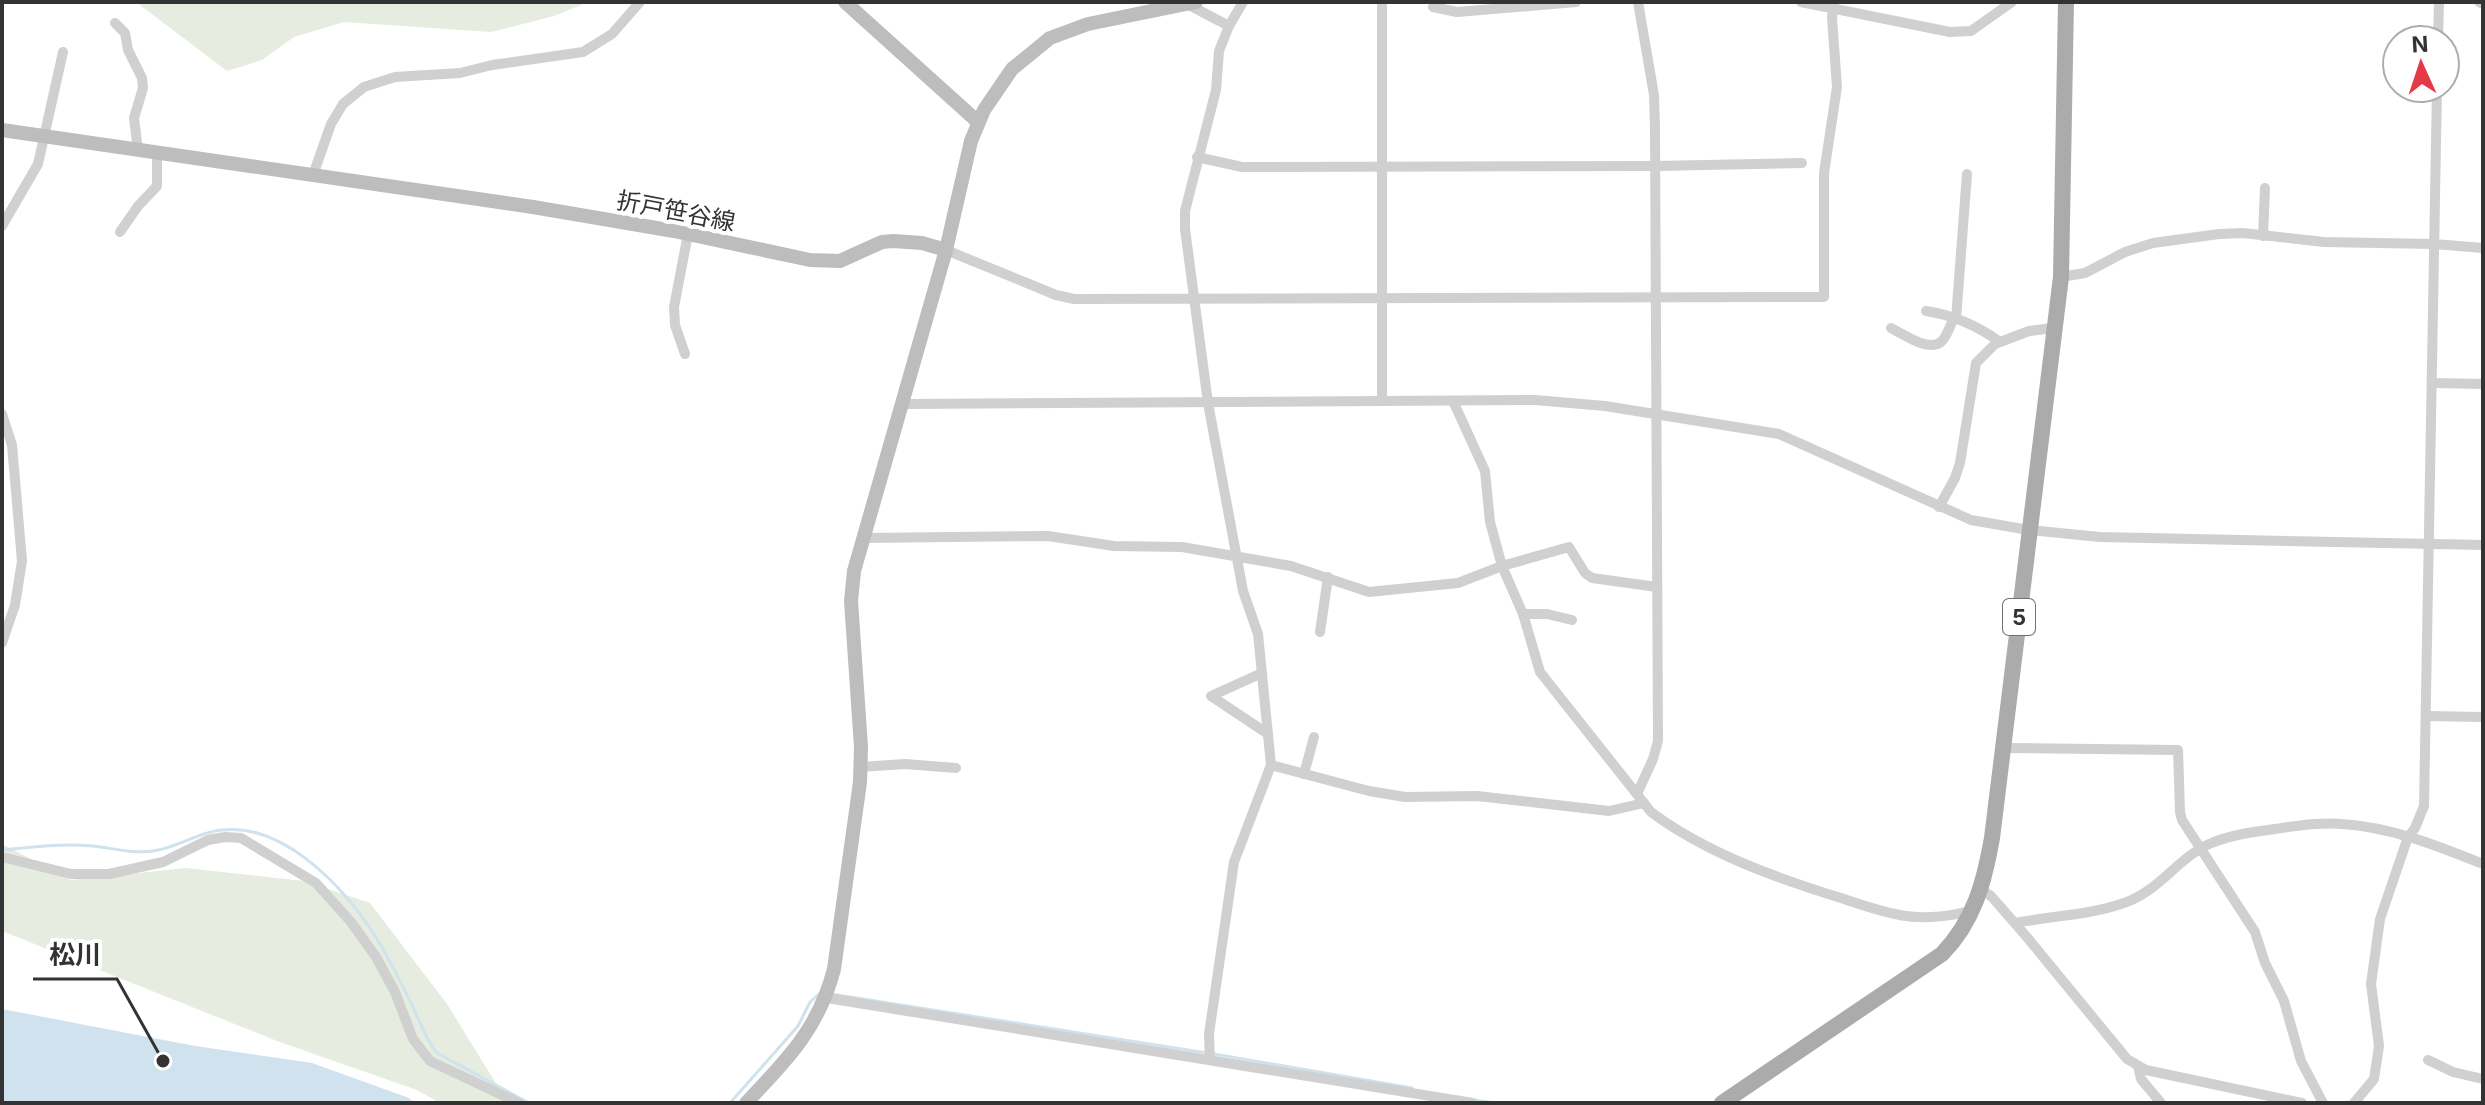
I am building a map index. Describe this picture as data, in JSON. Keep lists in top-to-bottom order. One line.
{"streets":{"main road":["折戸笹谷線","5"]},"places":["松川"],"north":"top"}
